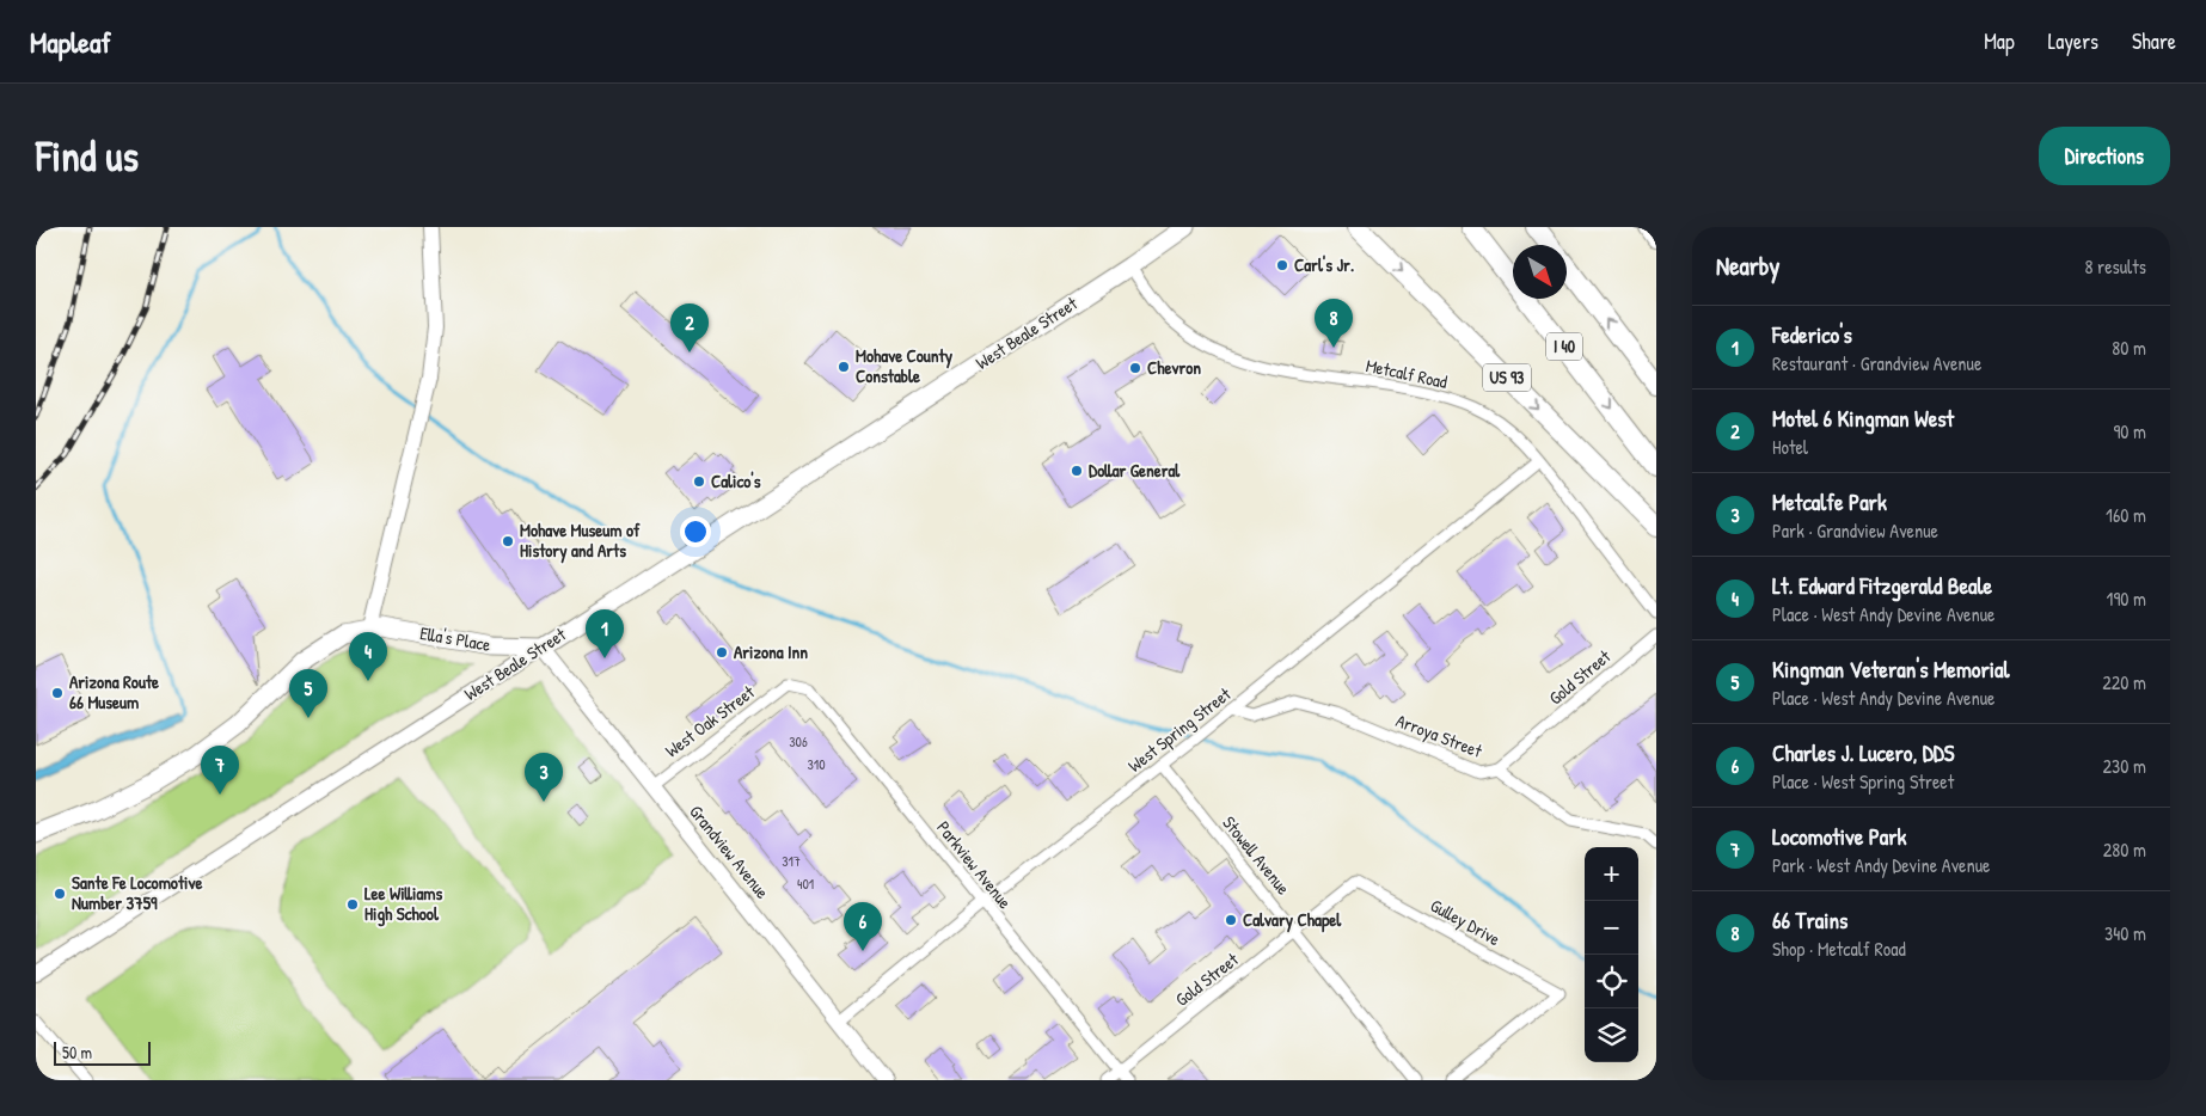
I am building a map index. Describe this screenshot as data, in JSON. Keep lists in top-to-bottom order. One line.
{"streets":{"highway":["I 40","US 93"],"main road":["West Beale Street","Ella's Place","Grandview Avenue"],"street":["Metcalf Road","Gold Street","West Oak Street","West Spring Street","Arroya Street","Stowell Avenue","Parkview Avenue","Gulley Drive"]},"crossings":[["West Beale Street","Metcalf Road"],["West Beale Street","Ella's Place"],["West Beale Street","Grandview Avenue"],["Metcalf Road","West Spring Street"],["Ella's Place","Grandview Avenue"],["Gold Street","Arroya Street"],["Gold Street","Stowell Avenue"],["Gold Street","Parkview Avenue"],["Gold Street","Gulley Drive"],["West Oak Street","Grandview Avenue"],["West Oak Street","Parkview Avenue"],["West Spring Street","Arroya Street"],["West Spring Street","Grandview Avenue"],["West Spring Street","Stowell Avenue"],["West Spring Street","Parkview Avenue"]],"places":["Carl's Jr.","Mohave County Constable","Chevron","Dollar General","Calico's","Mohave Museum of History and Arts","Arizona Inn","Arizona Route 66 Museum","Sante Fe Locomotive Number 3759","Lee Williams High School","Calvary Chapel"],"house_numbers":["306","310","317","401"],"scale_bar":"50 m","north":"bottom right","page":{"header":"Mapleaf","nav":["Map","Layers","Share"],"buttons":"Directions","title":"Find us","heading":["Nearby","8 results"],"pins":["8","2","1","4","5","7","3","6"],"list":[{"mark":"1","name":"Federico's","note":"Restaurant · Grandview Avenue","value":"80 m"},{"mark":"2","name":"Motel 6 Kingman West","note":"Hotel","value":"90 m"},{"mark":"3","name":"Metcalfe Park","note":"Park · Grandview Avenue","value":"160 m"},{"mark":"4","name":"Lt. Edward Fitzgerald Beale","note":"Place · West Andy Devine Avenue","value":"190 m"},{"mark":"5","name":"Kingman Veteran's Memorial","note":"Place · West Andy Devine Avenue","value":"220 m"},{"mark":"6","name":"Charles J. Lucero, DDS","note":"Place · West Spring Street","value":"230 m"},{"mark":"7","name":"Locomotive Park","note":"Park · West Andy Devine Avenue","value":"280 m"},{"mark":"8","name":"66 Trains","note":"Shop · Metcalf Road","value":"340 m"}],"map_buttons":["+","−"],"scale":"50 m"}}
